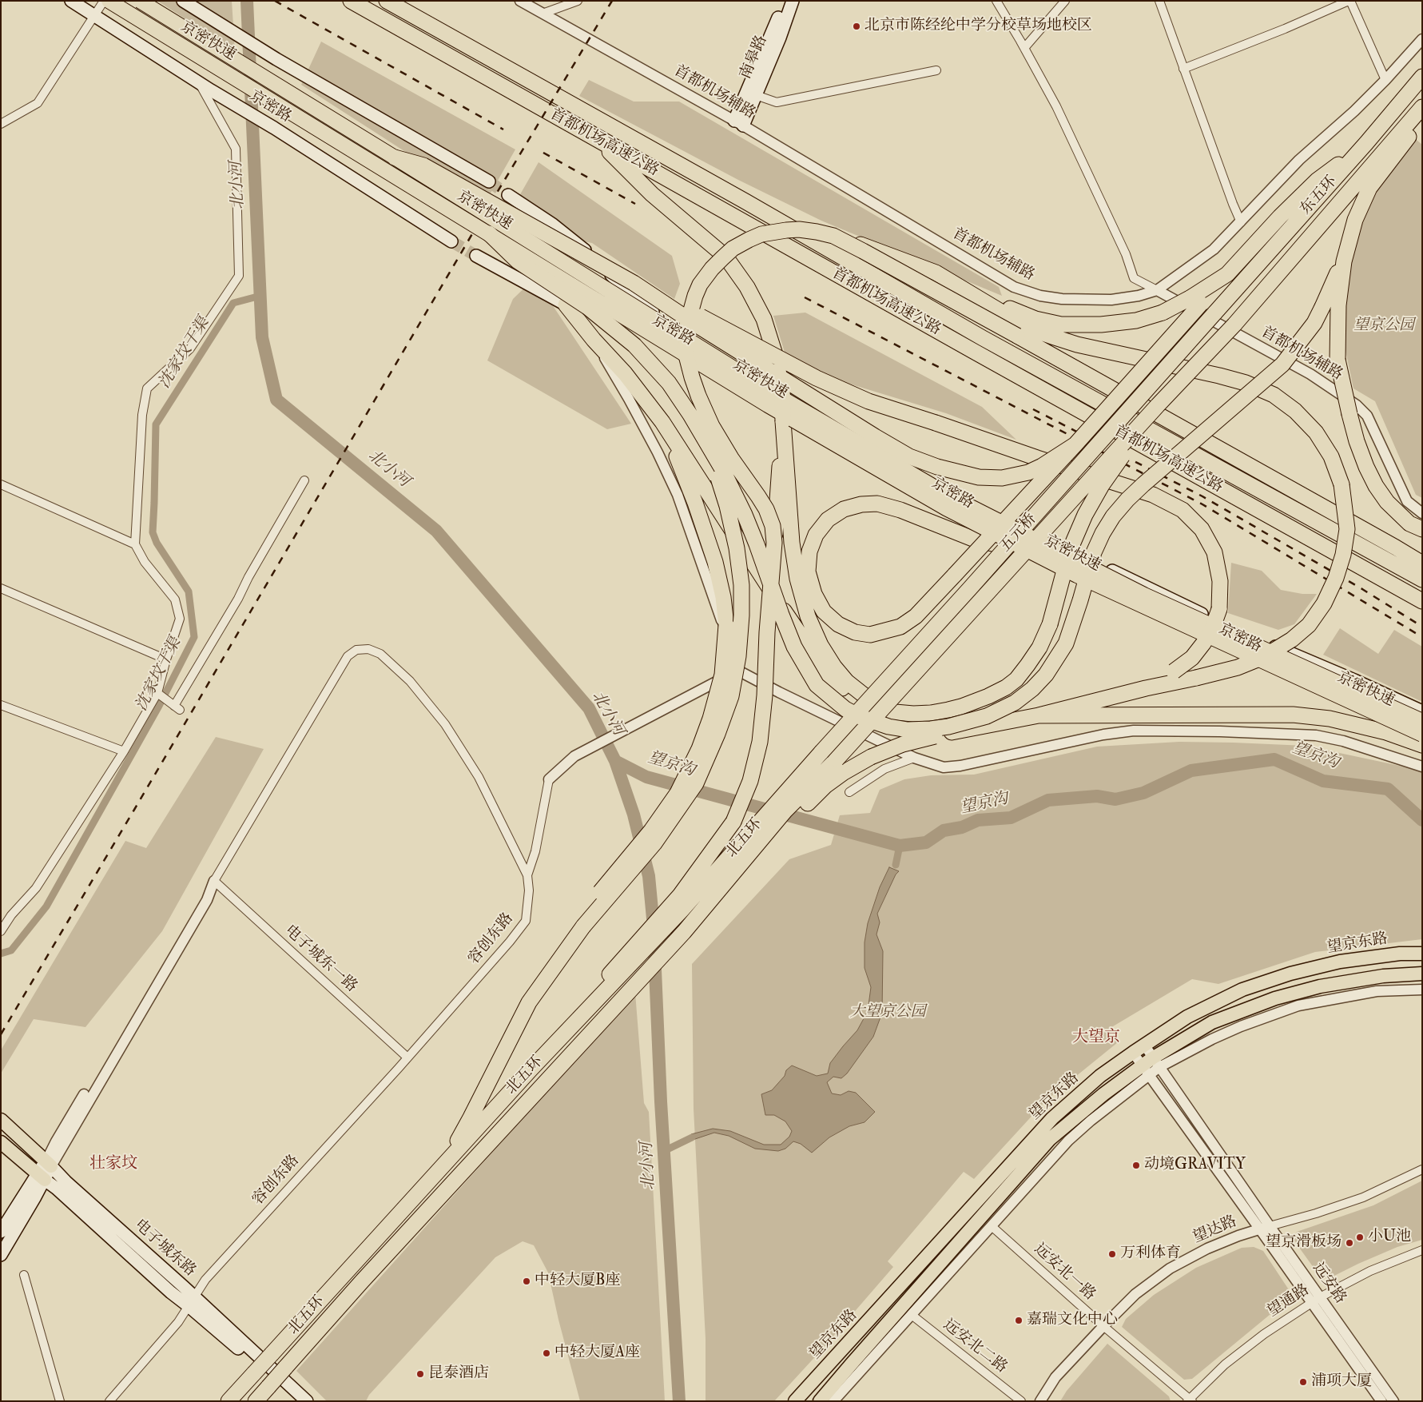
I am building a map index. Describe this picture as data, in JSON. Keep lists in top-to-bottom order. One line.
{"streets":{"highway":["京密快速","首都机场高速公路","东五环","五元桥","北五环"],"main road":["南皋路","京密路","望京东路","电子城东路"],"street":["首都机场辅路","容创东路","电子城东一路","望达路","远安北一路","远安路","望通路","远安北二路"]},"crossings":[["南皋路","首都机场辅路"],["东五环","五元桥"],["五元桥","北五环"],["容创东路","电子城东一路"],["容创东路","电子城东路"],["望京东路","远安路"],["望达路","远安北一路"],["望达路","远安路"],["远安北一路","望通路"],["远安路","望通路"]],"districts":["大望京","壮家坟"],"water":["北小河","沈家坟干渠","望京沟"],"parks":["望京公园","大望京公园"],"places":["北京市陈经纶中学分校草场地校区","动境GRAVITY","小U池","望京滑板场","万利体育","中轻大厦B座","嘉瑞文化中心","中轻大厦A座","昆泰酒店","浦项大厦"]}
